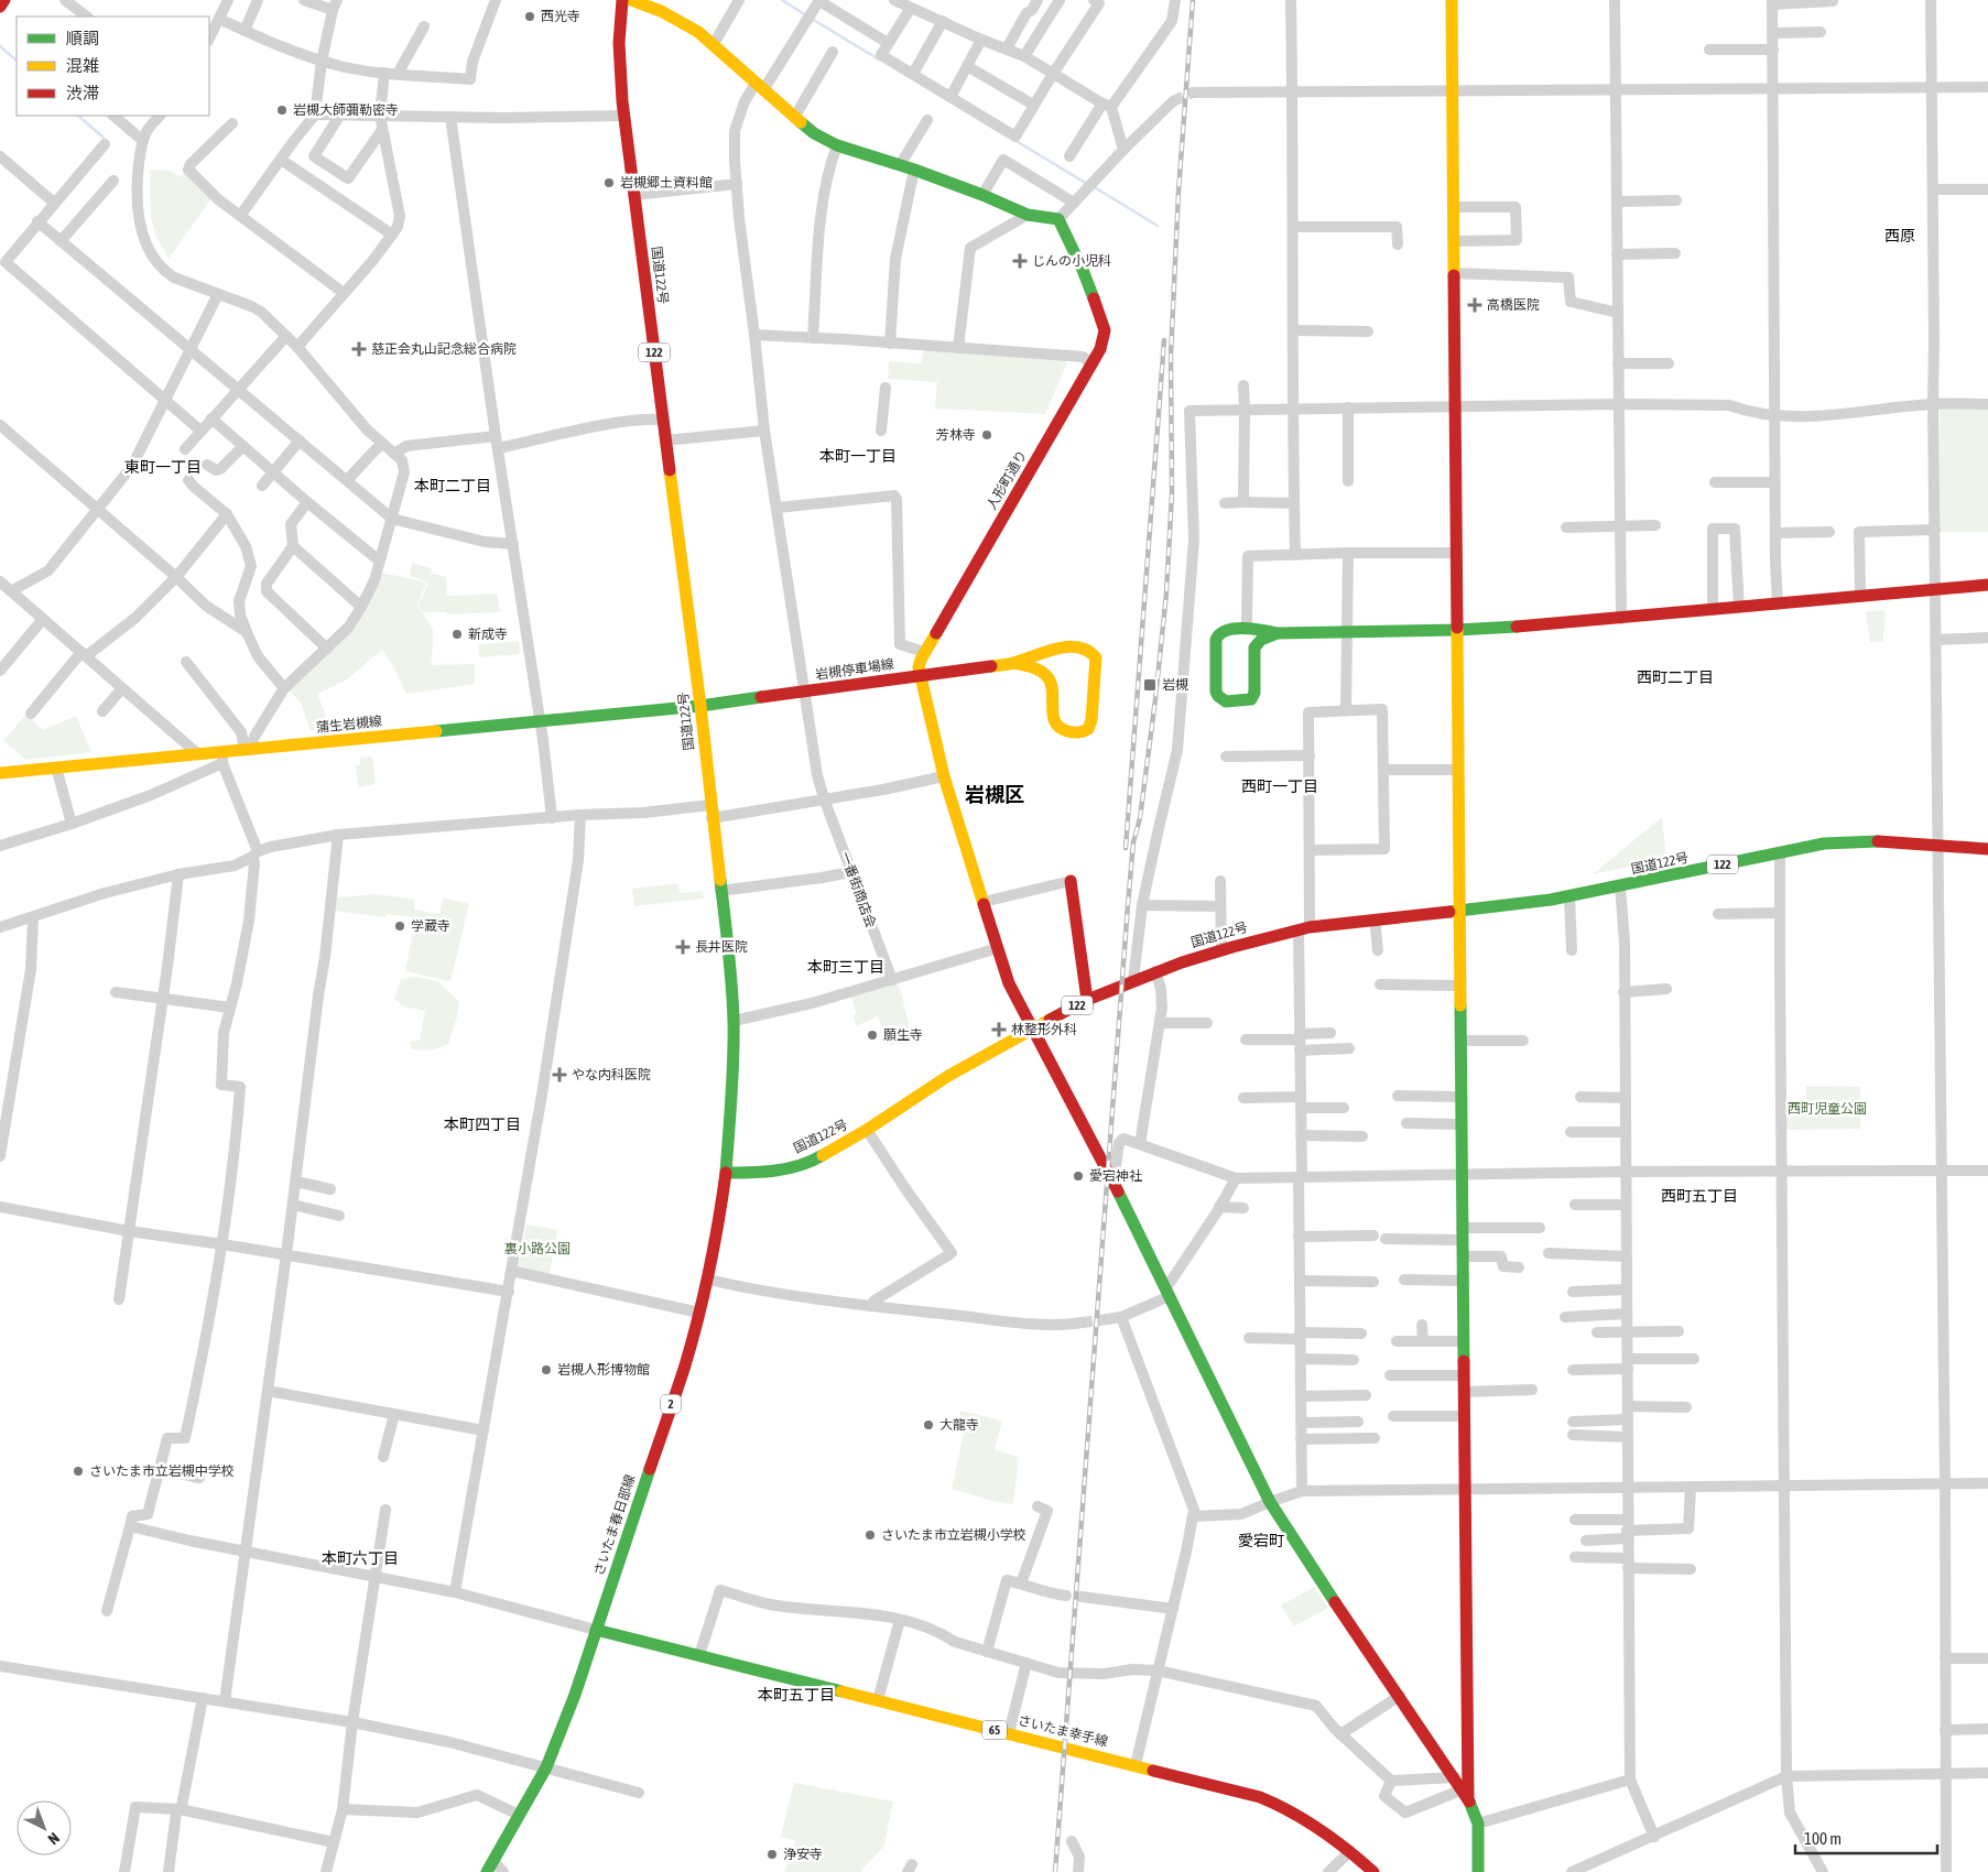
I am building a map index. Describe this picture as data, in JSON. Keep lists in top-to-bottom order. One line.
{"streets":{"main road":["国道122号","122","人形町通り","岩槻停車場線","蒲生岩槻線","2","さいたま春日部線","65","さいたま幸手線"],"street":["一番街商店会"]},"crossings":[["国道122号","岩槻停車場線"],["国道122号","蒲生岩槻線"],["国道122号","さいたま春日部線"],["岩槻停車場線","蒲生岩槻線"],["岩槻停車場線","一番街商店会"],["さいたま春日部線","さいたま幸手線"]],"districts":["西原","本町一丁目","東町一丁目","本町二丁目","西町二丁目","西町一丁目","岩槻区","本町三丁目","本町四丁目","西町五丁目","愛宕町","本町六丁目","本町五丁目"],"parks":["西町児童公園","裏小路公園"],"places":{"other":["西光寺","岩槻大師彌勒密寺","岩槻郷土資料館","芳林寺","新成寺","学蔵寺","願生寺","愛宕神社","岩槻人形博物館","大龍寺","さいたま市立岩槻中学校","さいたま市立岩槻小学校","浄安寺"],"health":["じんの小児科","高橋医院","慈正会丸山記念総合病院","長井医院","林整形外科","やな内科医院"],"transit":["岩槻"]},"legend":["順調","混雑","渋滞"],"scale_bar":"100 m","north":"bottom right"}
